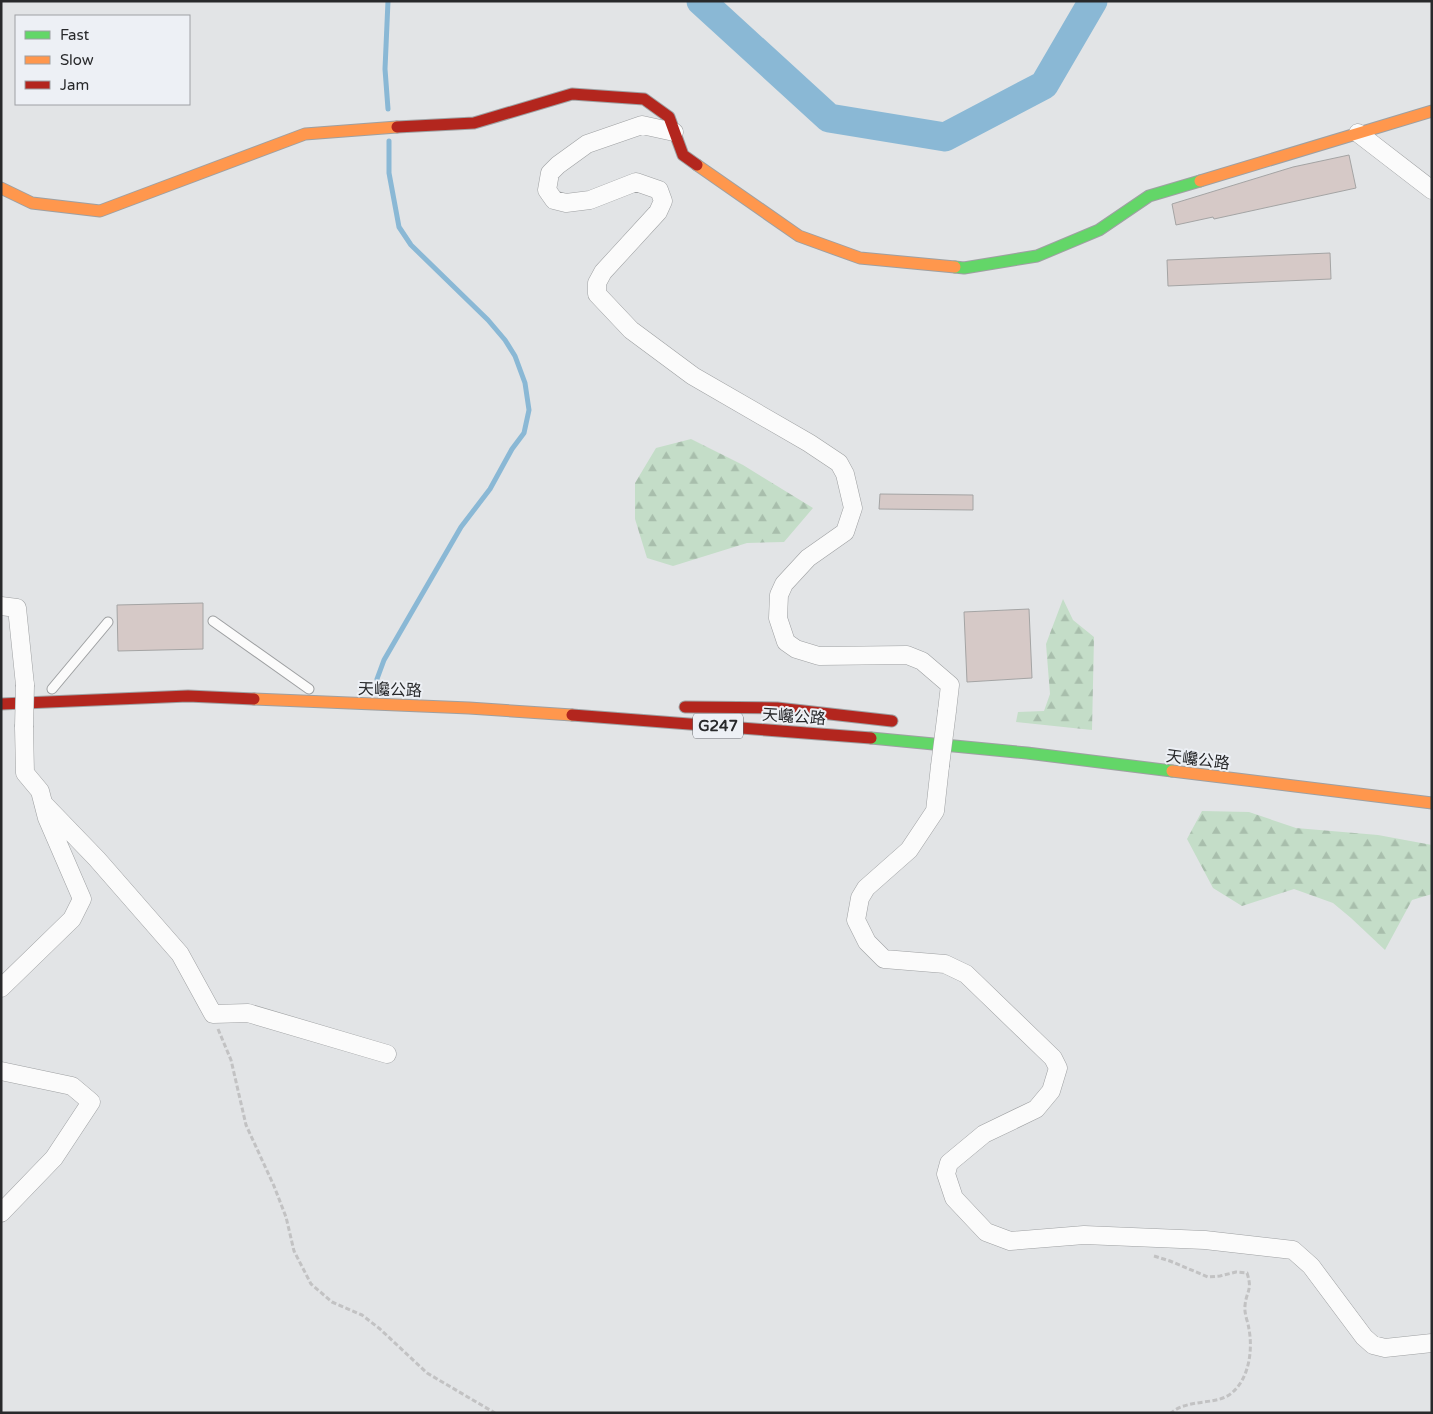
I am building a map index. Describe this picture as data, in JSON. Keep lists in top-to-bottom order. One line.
{"streets":{"main road":["天巉公路","G247"]},"legend":["Fast","Slow","Jam"]}
